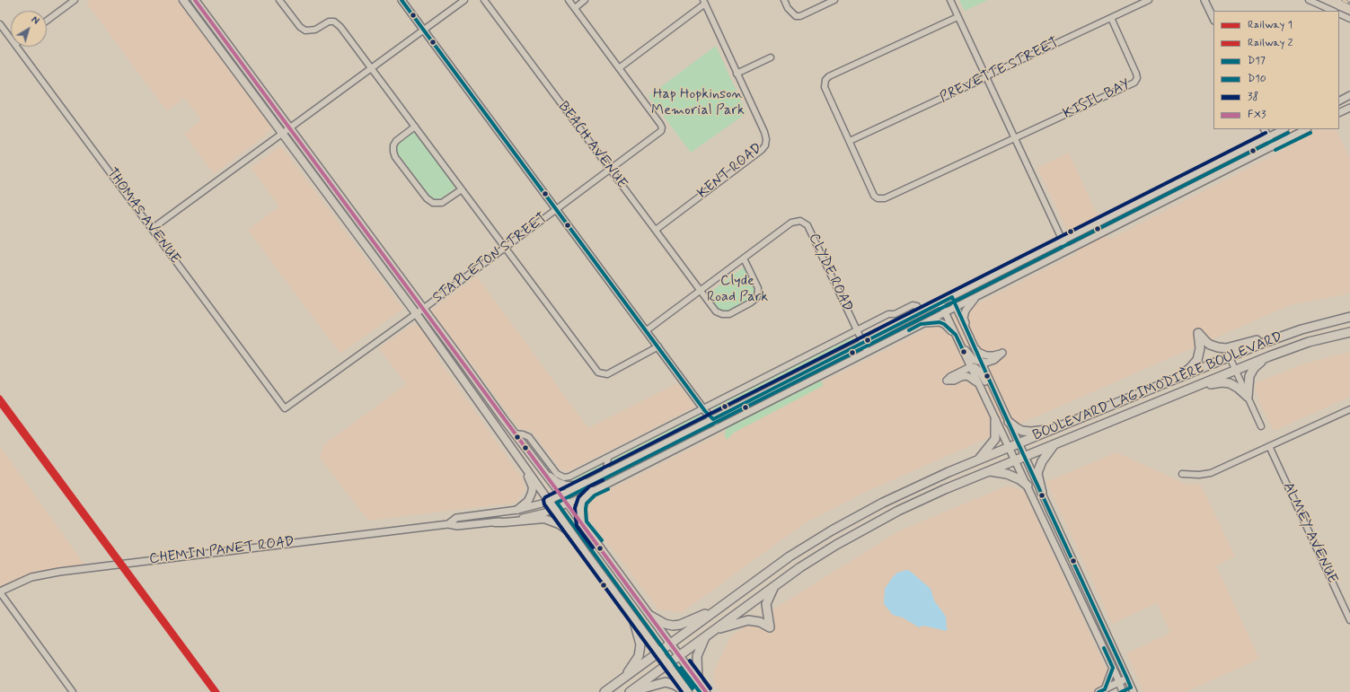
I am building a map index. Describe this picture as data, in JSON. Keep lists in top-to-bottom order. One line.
{"streets":{"main road":["BOULEVARD LAGIMODIÈRE BOULEVARD"],"street":["PREVETTE STREET","KISIL BAY","BEACH AVENUE","KENT ROAD","THOMAS AVENUE","STAPLETON STREET","CLYDE ROAD","ALMEY AVENUE","CHEMIN PANET ROAD"]},"crossings":[["PREVETTE STREET","KISIL BAY"],["BEACH AVENUE","KENT ROAD"],["BEACH AVENUE","STAPLETON STREET"],["BEACH AVENUE","CLYDE ROAD"],["THOMAS AVENUE","STAPLETON STREET"],["CLYDE ROAD","CHEMIN PANET ROAD"]],"parks":["Hap Hopkinson Memorial Park","Clyde Road Park"],"lines":["transit line D17","transit line FX3","transit line D10","transit line 38","rail line 1","rail line 2"],"legend":["Railway 1","Railway 2","D17","D10","38","FX3"],"north":"top right"}
